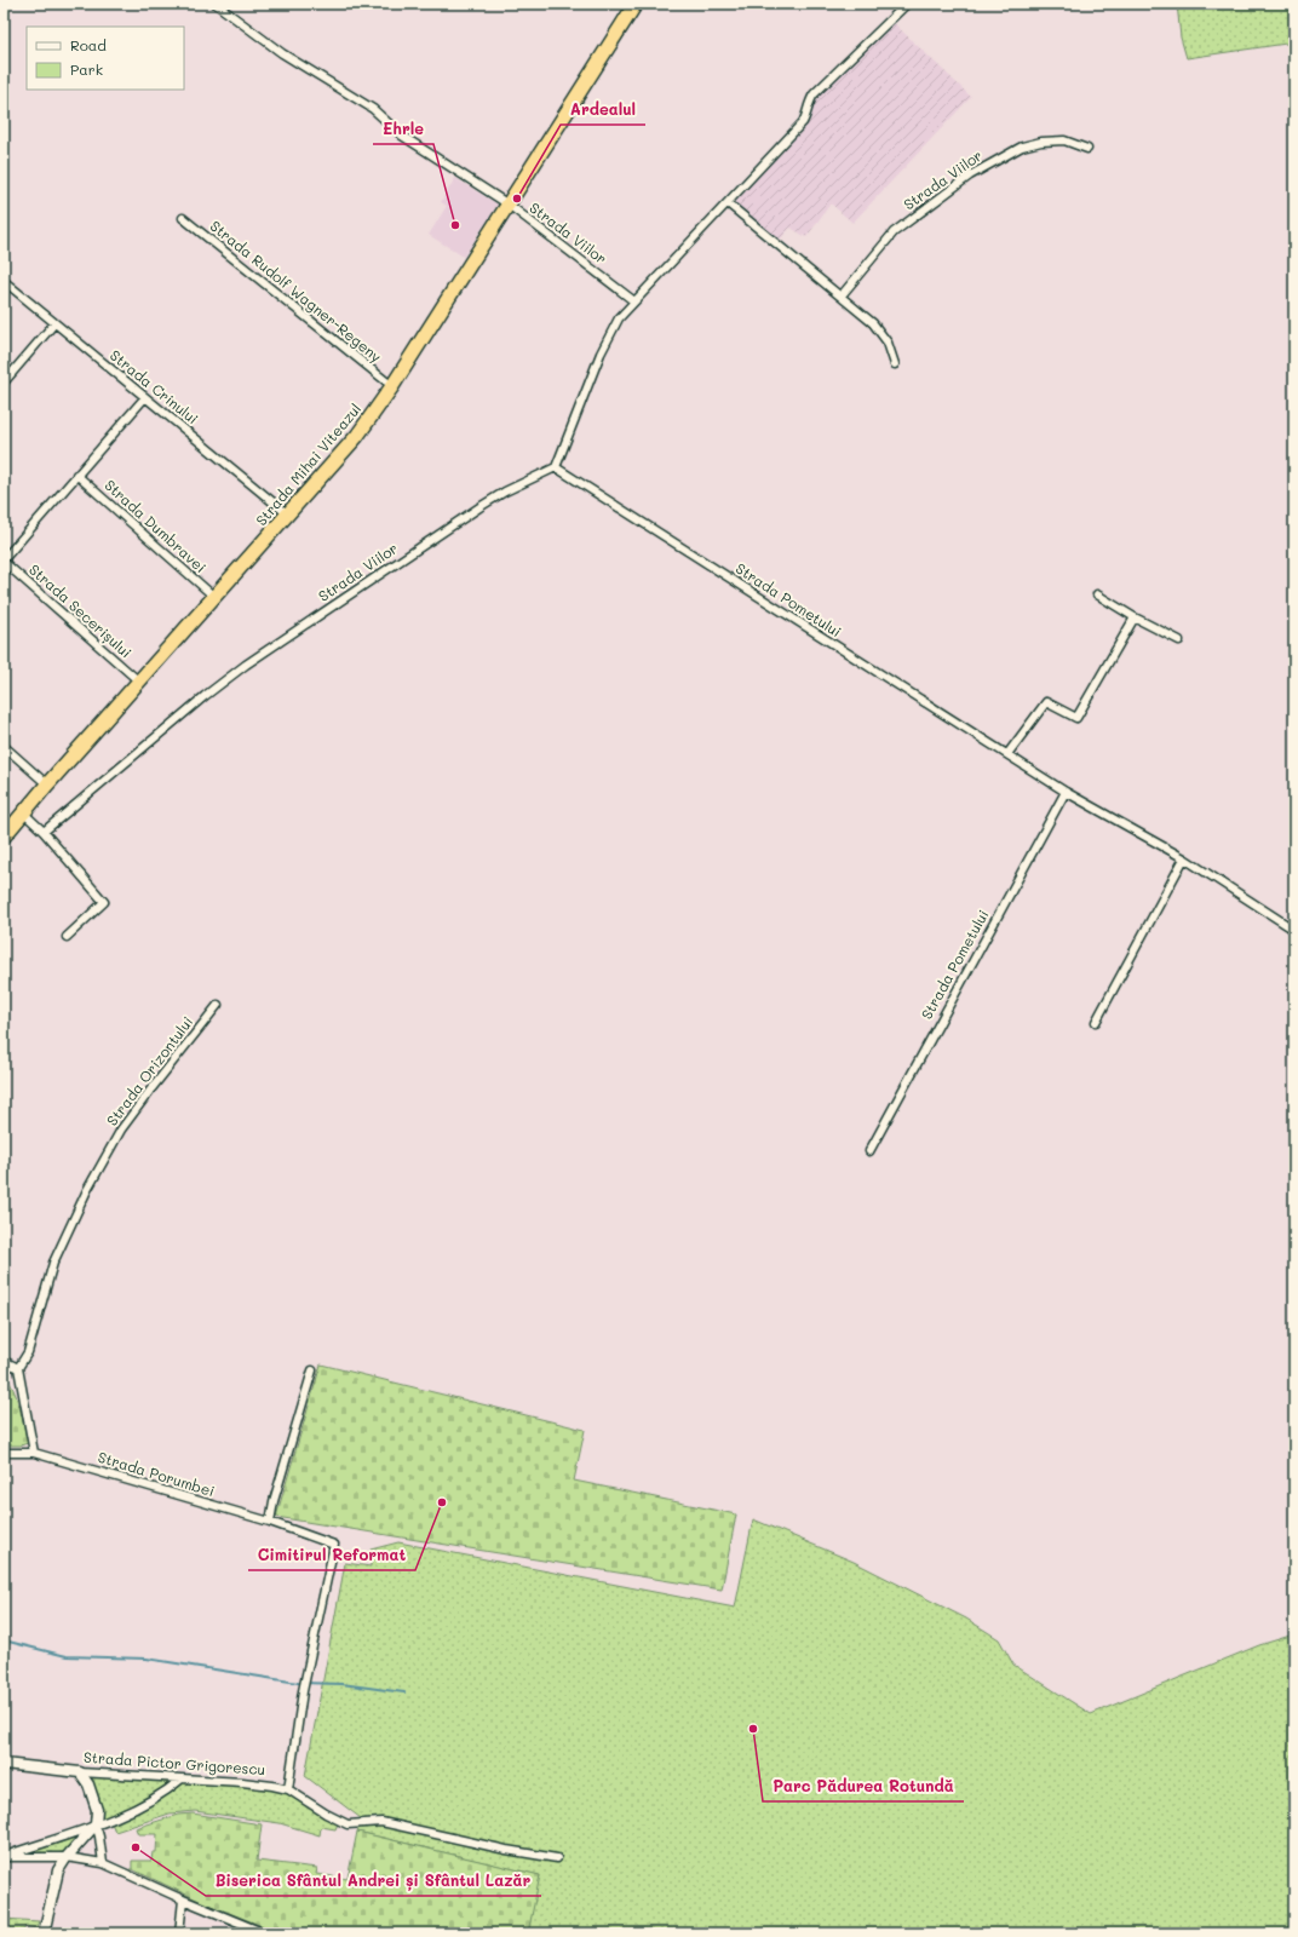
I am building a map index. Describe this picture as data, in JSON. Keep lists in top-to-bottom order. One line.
{"streets":{"highway":["Strada Mihai Viteazul"],"street":["Strada Viilor","Strada Rudolf Wagner-Regeny","Strada Crinului","Strada Dumbravei","Strada Pometului","Strada Secerișului","Strada Orizontului","Strada Porumbei","Strada Pictor Grigorescu"]},"crossings":[["Strada Viilor","Strada Mihai Viteazul"],["Strada Viilor","Strada Pometului"],["Strada Rudolf Wagner-Regeny","Strada Mihai Viteazul"],["Strada Crinului","Strada Mihai Viteazul"],["Strada Mihai Viteazul","Strada Dumbravei"],["Strada Mihai Viteazul","Strada Secerișului"],["Strada Porumbei","Strada Pictor Grigorescu"]],"places":["Ardealul","Ehrle","Cimitirul Reformat","Parc Pădurea Rotundă","Biserica Sfântul Andrei și Sfântul Lazăr"],"legend":["Road","Park"]}
